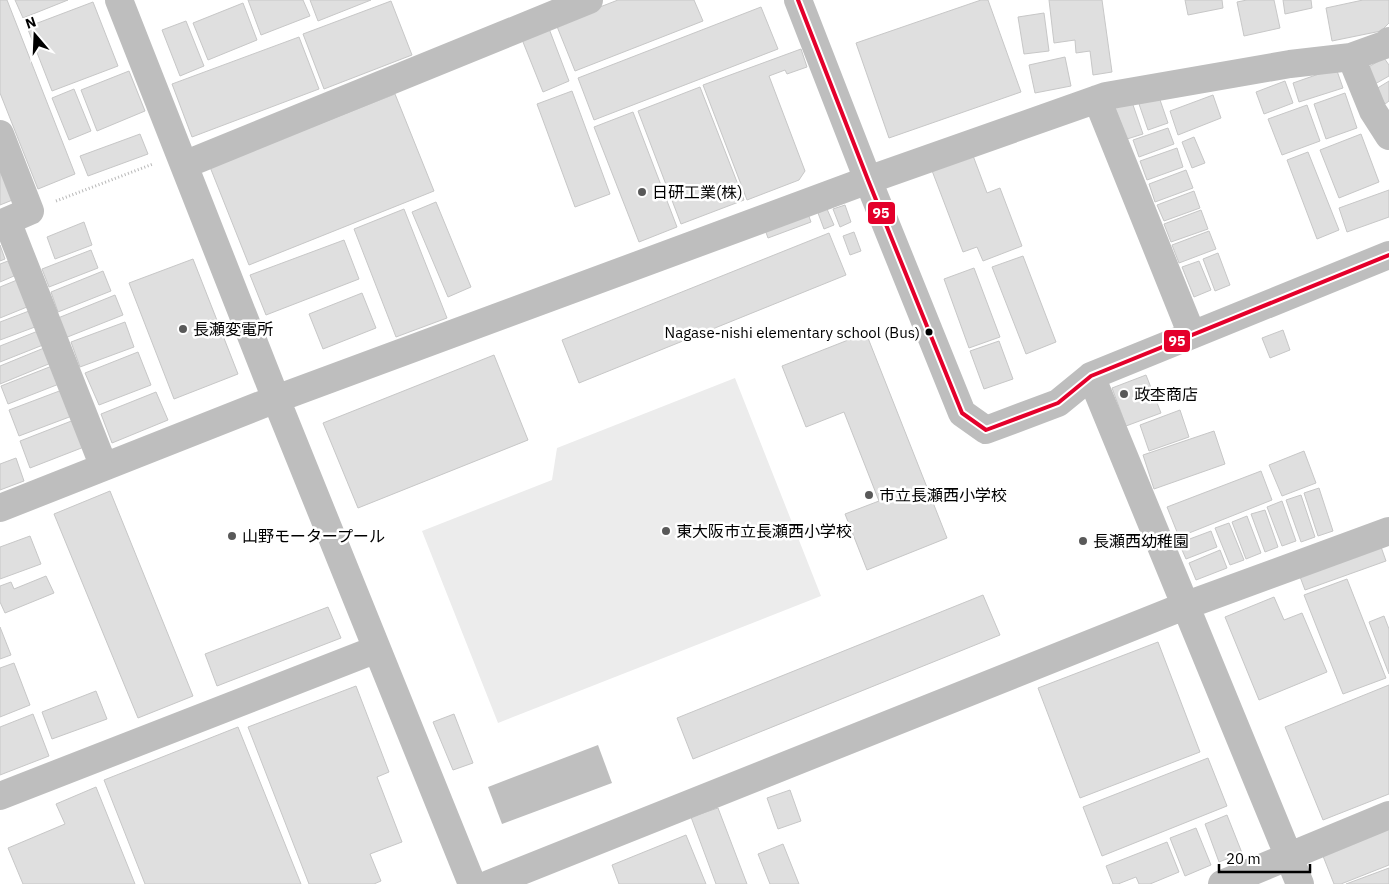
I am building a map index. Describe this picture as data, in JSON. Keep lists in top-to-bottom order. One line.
{"places":["日研工業(株)","長瀬変電所","Nagase-nishi elementary school (Bus)","政杢商店","市立長瀬西小学校","東大阪市立長瀬西小学校","山野モータープール","長瀬西幼稚園"],"lines":["transit line 95"],"scale_bar":"20 m","north":"top"}
